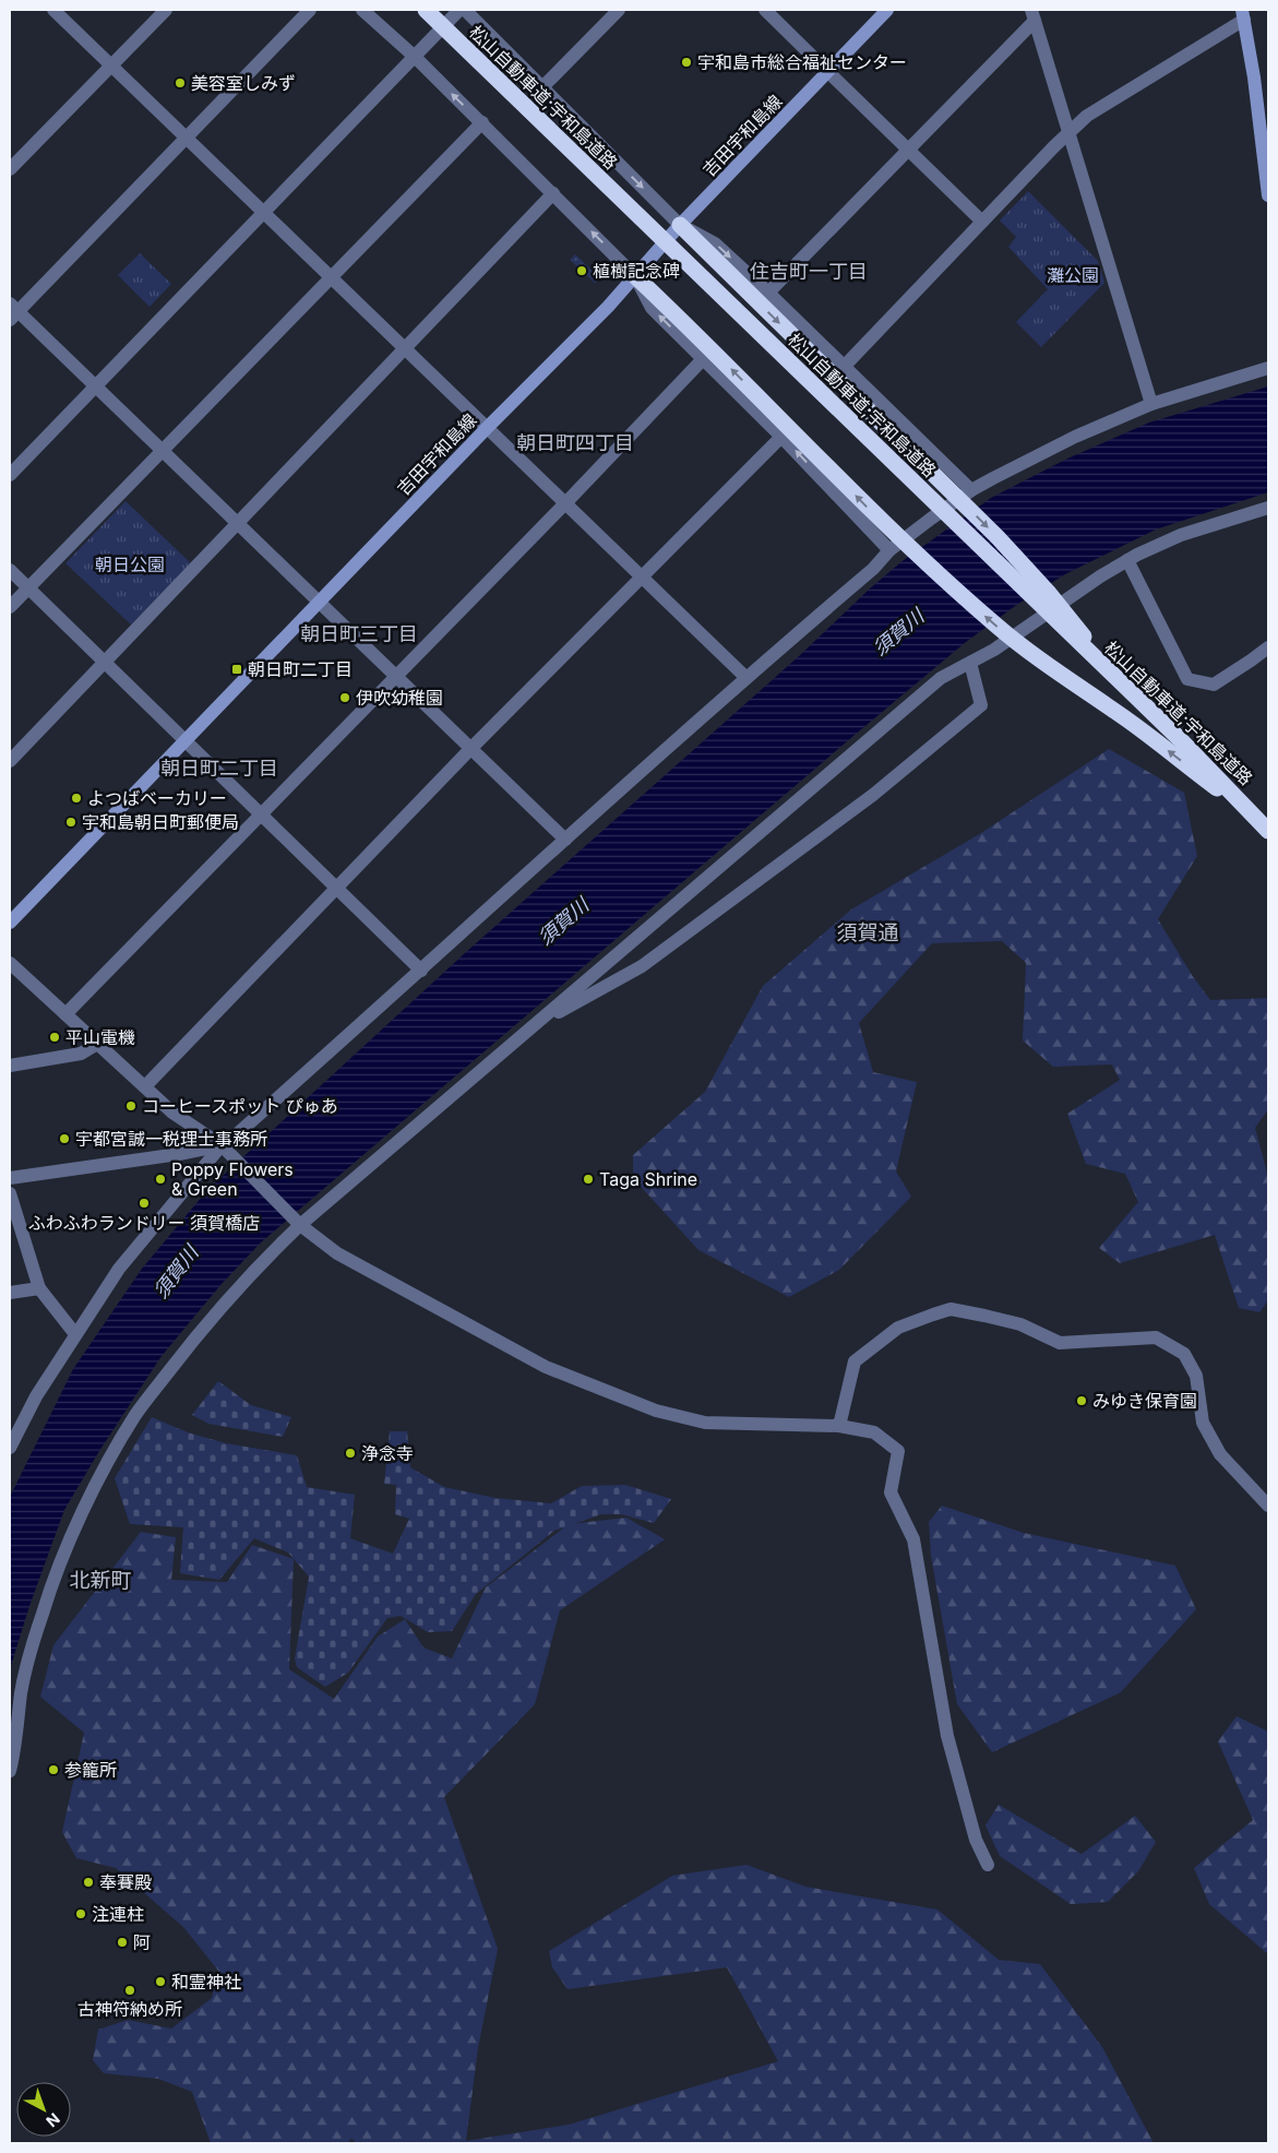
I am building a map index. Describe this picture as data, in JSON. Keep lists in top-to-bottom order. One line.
{"streets":{"highway":["松山自動車道;宇和島道路"],"main road":["吉田宇和島線"]},"districts":["住吉町一丁目","朝日町四丁目","朝日町三丁目","朝日町二丁目","須賀通","北新町"],"water":["須賀川"],"parks":["灘公園","朝日公園"],"places":{"other":["宇和島市総合福祉センター","美容室しみず","植樹記念碑","伊吹幼稚園","よつばベーカリー","宇和島朝日町郵便局","平山電機","コーヒースポット ぴゅあ","宇都宮誠一税理士事務所","Poppy Flowers & Green","Taga Shrine","ふわふわランドリー 須賀橋店","みゆき保育園","浄念寺","参籠所","奉賽殿","注連柱","阿","和霊神社","古神符納め所"],"transit":["朝日町二丁目"]},"north":"bottom right"}
